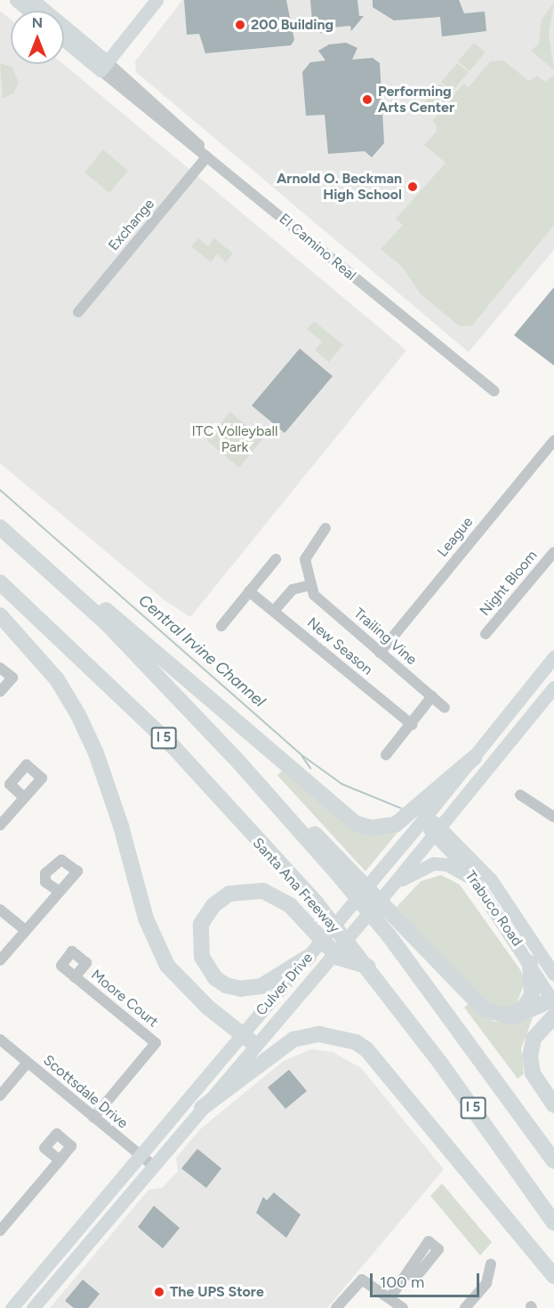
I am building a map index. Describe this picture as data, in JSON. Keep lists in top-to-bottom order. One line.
{"streets":{"highway":["I 5","Santa Ana Freeway"],"main road":["El Camino Real","Trabuco Road","Culver Drive"],"street":["Exchange","League","Night Bloom","Trailing Vine","New Season","Moore Court","Scottsdale Drive"]},"crossings":[["Exchange","El Camino Real"],["League","Trailing Vine"],["Trabuco Road","Culver Drive"],["Culver Drive","Scottsdale Drive"],["Moore Court","Scottsdale Drive"]],"water":["Central Irvine Channel"],"parks":["ITC Volleyball Park"],"places":["200 Building","Performing Arts Center","Arnold O. Beckman High School","The UPS Store"],"scale_bar":"100 m","north":"top"}
